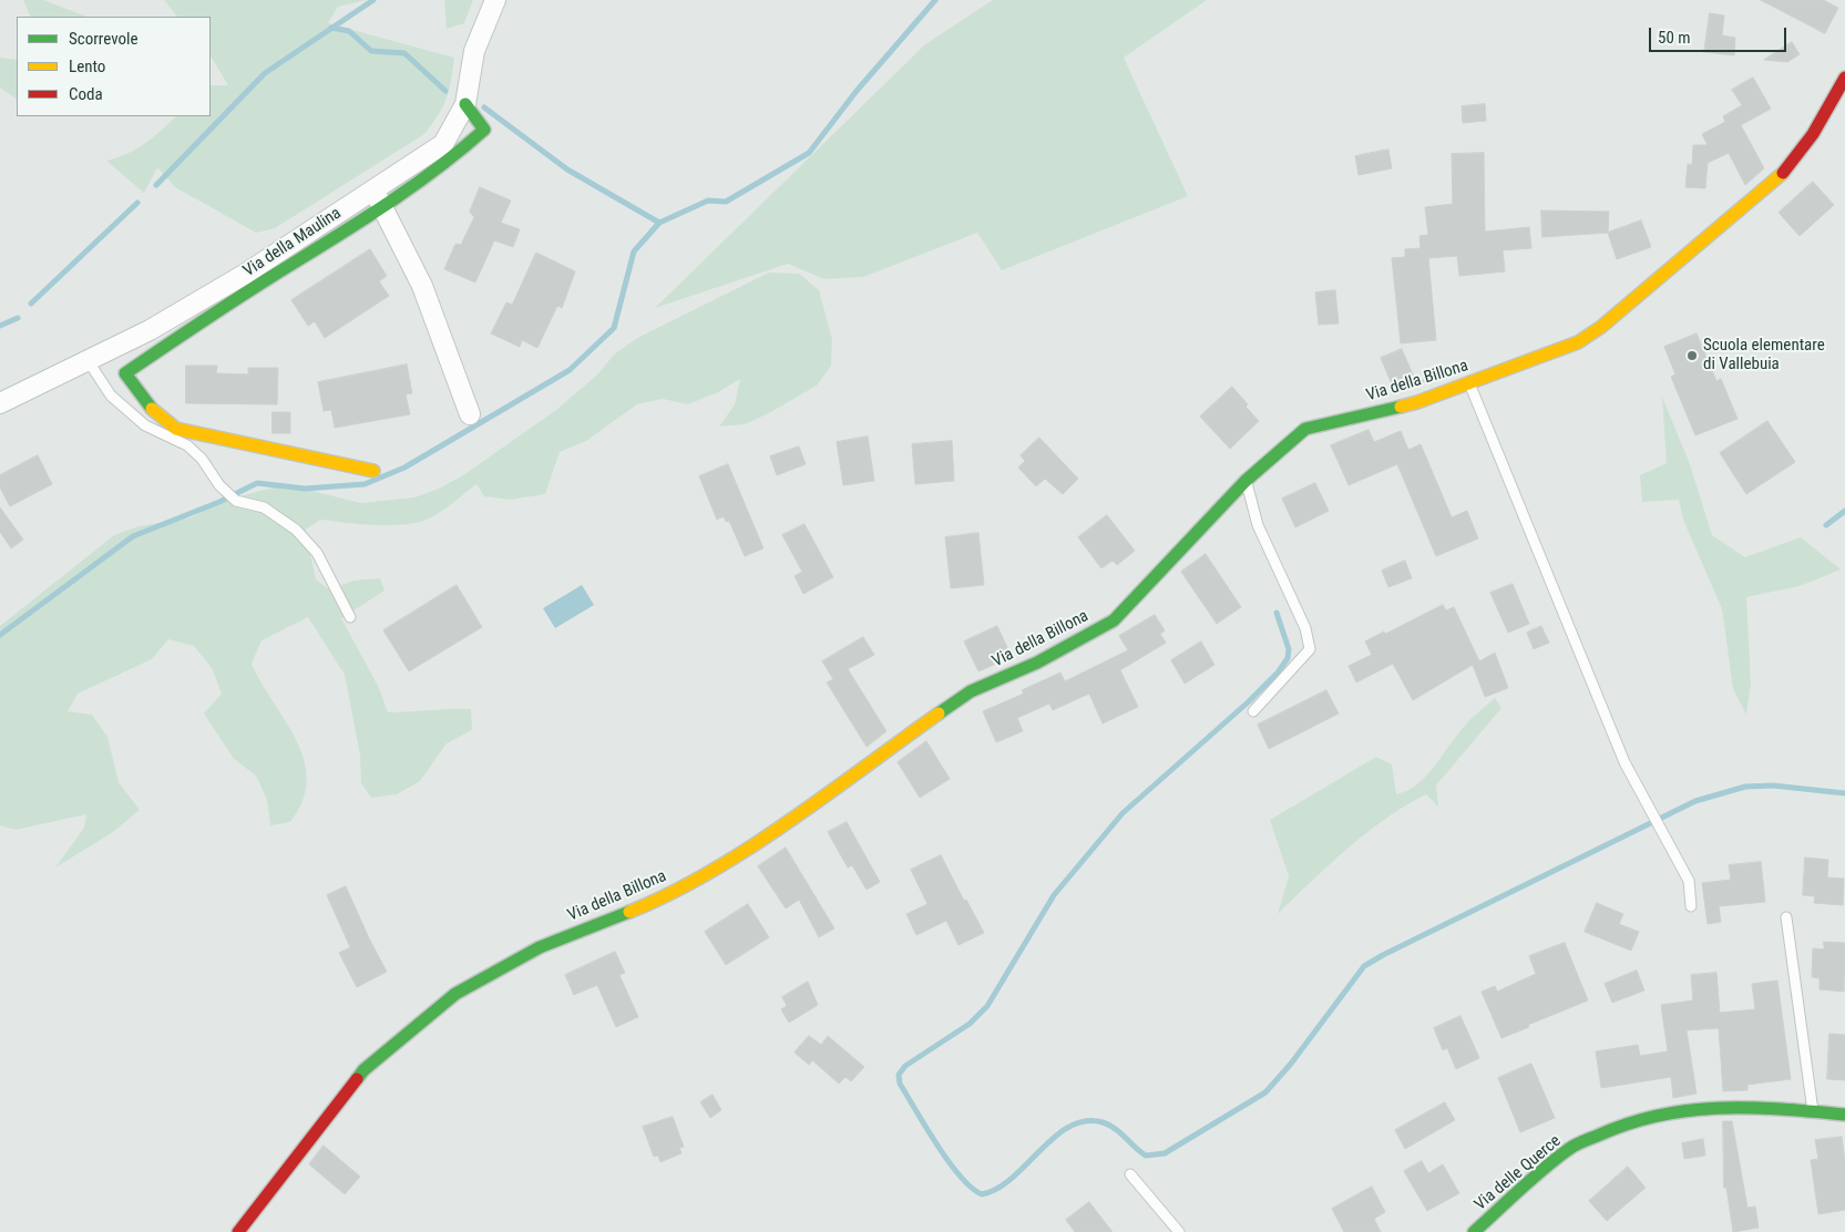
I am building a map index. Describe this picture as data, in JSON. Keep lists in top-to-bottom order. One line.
{"streets":{"street":["Via della Maulina","Via della Billona","Via delle Querce"]},"places":["Scuola elementare di Vallebuia"],"legend":["Scorrevole","Lento","Coda"],"scale_bar":"50 m"}
